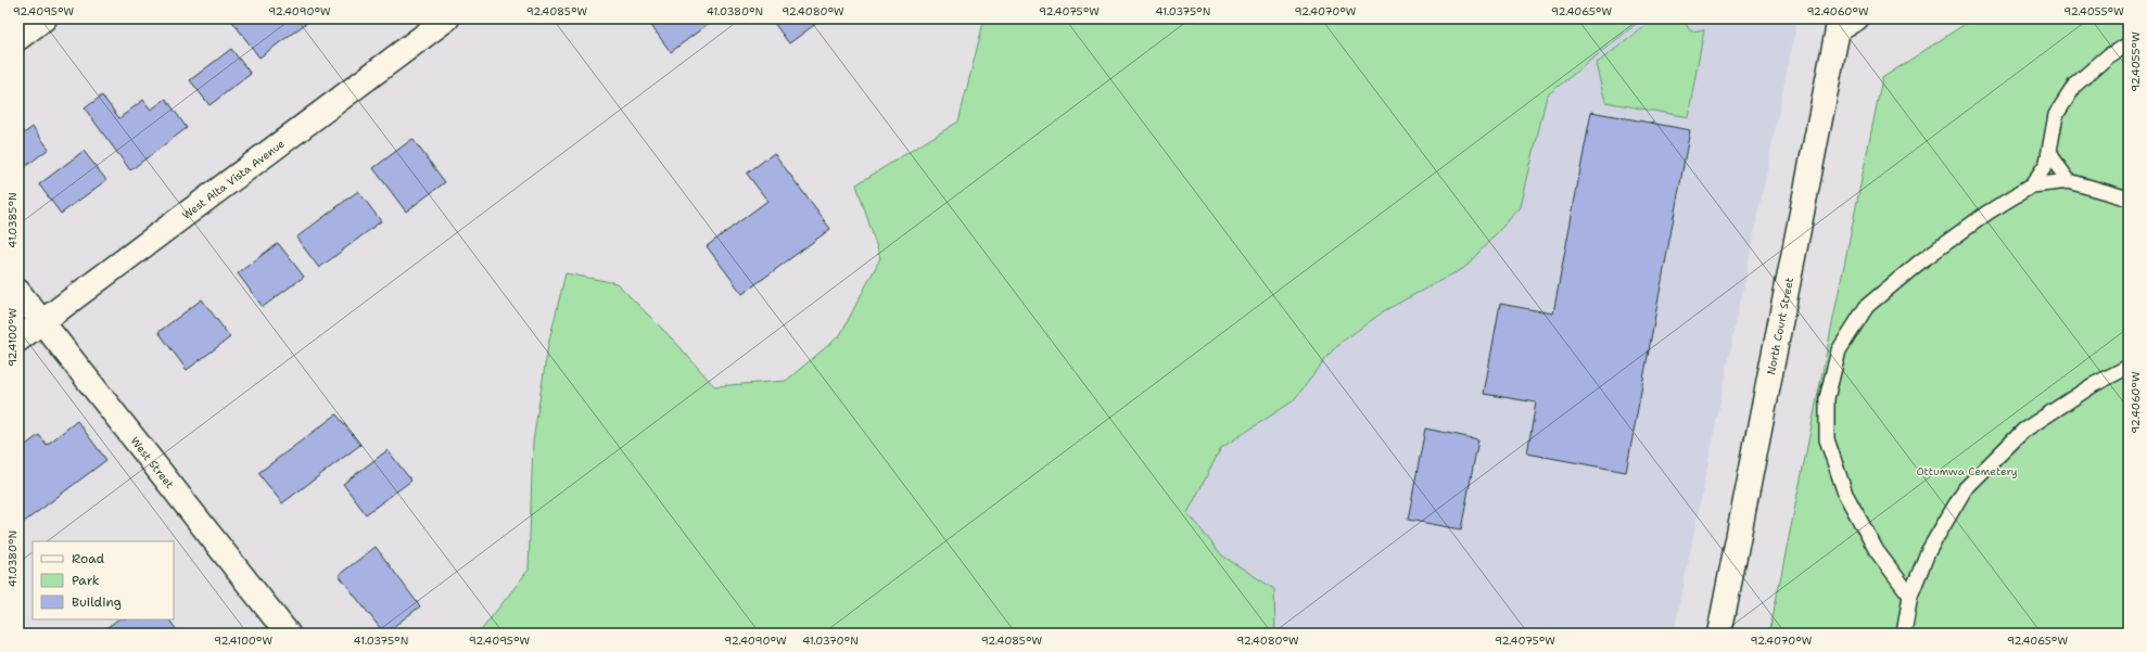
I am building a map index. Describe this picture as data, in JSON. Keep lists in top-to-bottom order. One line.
{"streets":{"street":["West Alta Vista Avenue","North Court Street","West Street"]},"crossings":[["West Alta Vista Avenue","West Street"]],"parks":["Ottumwa Cemetery"],"legend":["Road","Park","Building"],"coordinates":["92.4095°W","92.4090°W","92.4085°W","41.0380°N","92.4080°W","92.4075°W","41.0375°N","92.4070°W","92.4065°W","92.4060°W","92.4055°W","41.0385°N","92.4100°W","41.0370°N"]}
